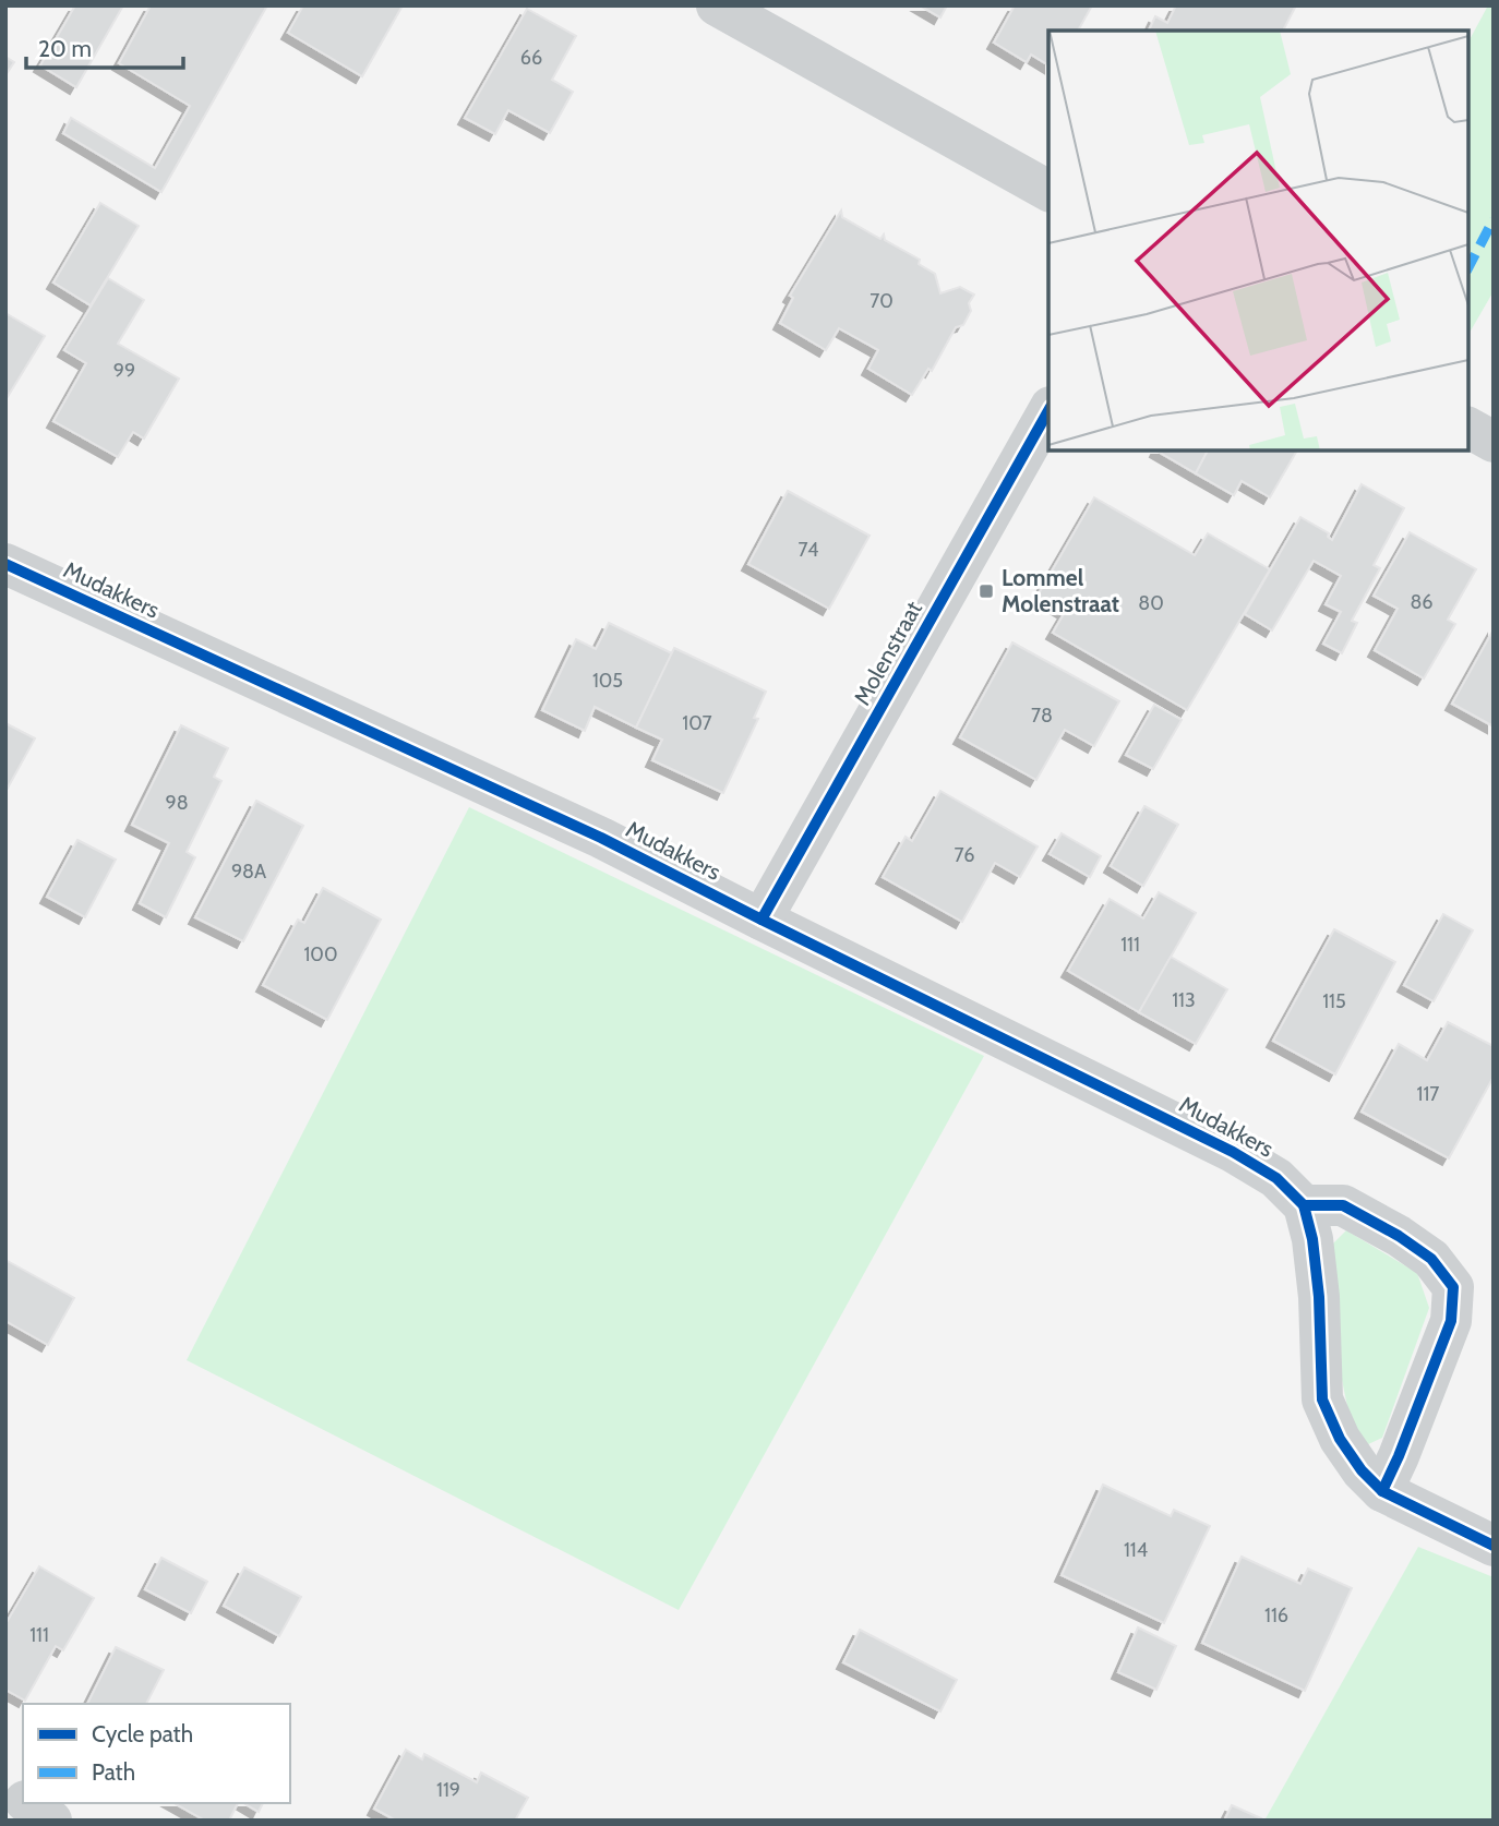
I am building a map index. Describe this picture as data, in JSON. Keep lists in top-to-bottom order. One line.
{"streets":{"street":["Mudakkers","Molenstraat"]},"crossings":[["Mudakkers","Molenstraat"]],"places":{"transit":["Lommel Molenstraat"]},"house_numbers":["66","70","99","74","86","80","105","78","107","98","76","98A","111","100","113","115","117","114","116","111","119"],"legend":["Cycle path","Path"],"scale_bar":"20 m"}
